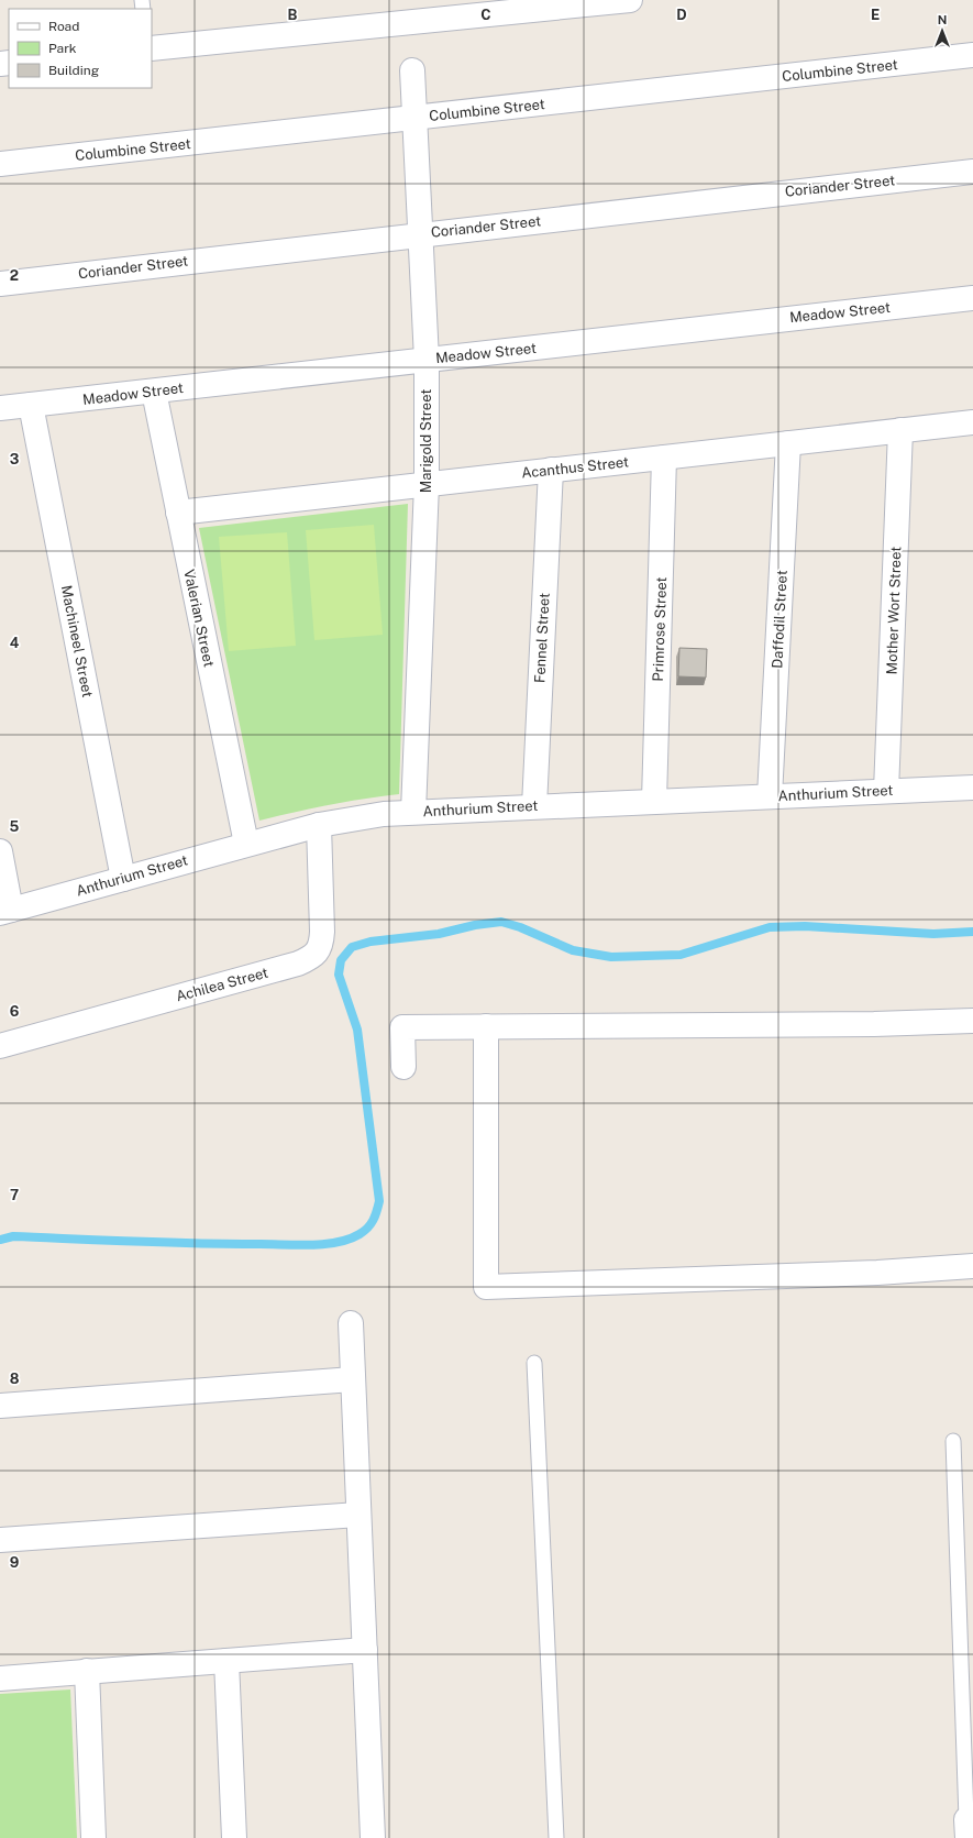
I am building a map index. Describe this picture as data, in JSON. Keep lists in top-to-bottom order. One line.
{"streets":{"street":["Columbine Street","Coriander Street","Meadow Street","Marigold Street","Acanthus Street","Mother Wort Street","Valerian Street","Daffodil Street","Primrose Street","Fennel Street","Machineel Street","Anthurium Street","Achilea Street"]},"crossings":[["Columbine Street","Marigold Street"],["Coriander Street","Marigold Street"],["Meadow Street","Marigold Street"],["Meadow Street","Valerian Street"],["Meadow Street","Machineel Street"],["Marigold Street","Acanthus Street"],["Marigold Street","Anthurium Street"],["Acanthus Street","Mother Wort Street"],["Acanthus Street","Valerian Street"],["Acanthus Street","Daffodil Street"],["Acanthus Street","Primrose Street"],["Acanthus Street","Fennel Street"],["Mother Wort Street","Anthurium Street"],["Valerian Street","Anthurium Street"],["Daffodil Street","Anthurium Street"],["Primrose Street","Anthurium Street"],["Fennel Street","Anthurium Street"],["Machineel Street","Anthurium Street"],["Anthurium Street","Achilea Street"]],"legend":["Road","Park","Building"],"north":"top","grid":{"columns":["B","C","D","E"],"rows":["2","3","4","5","6","7","8","9"]}}
